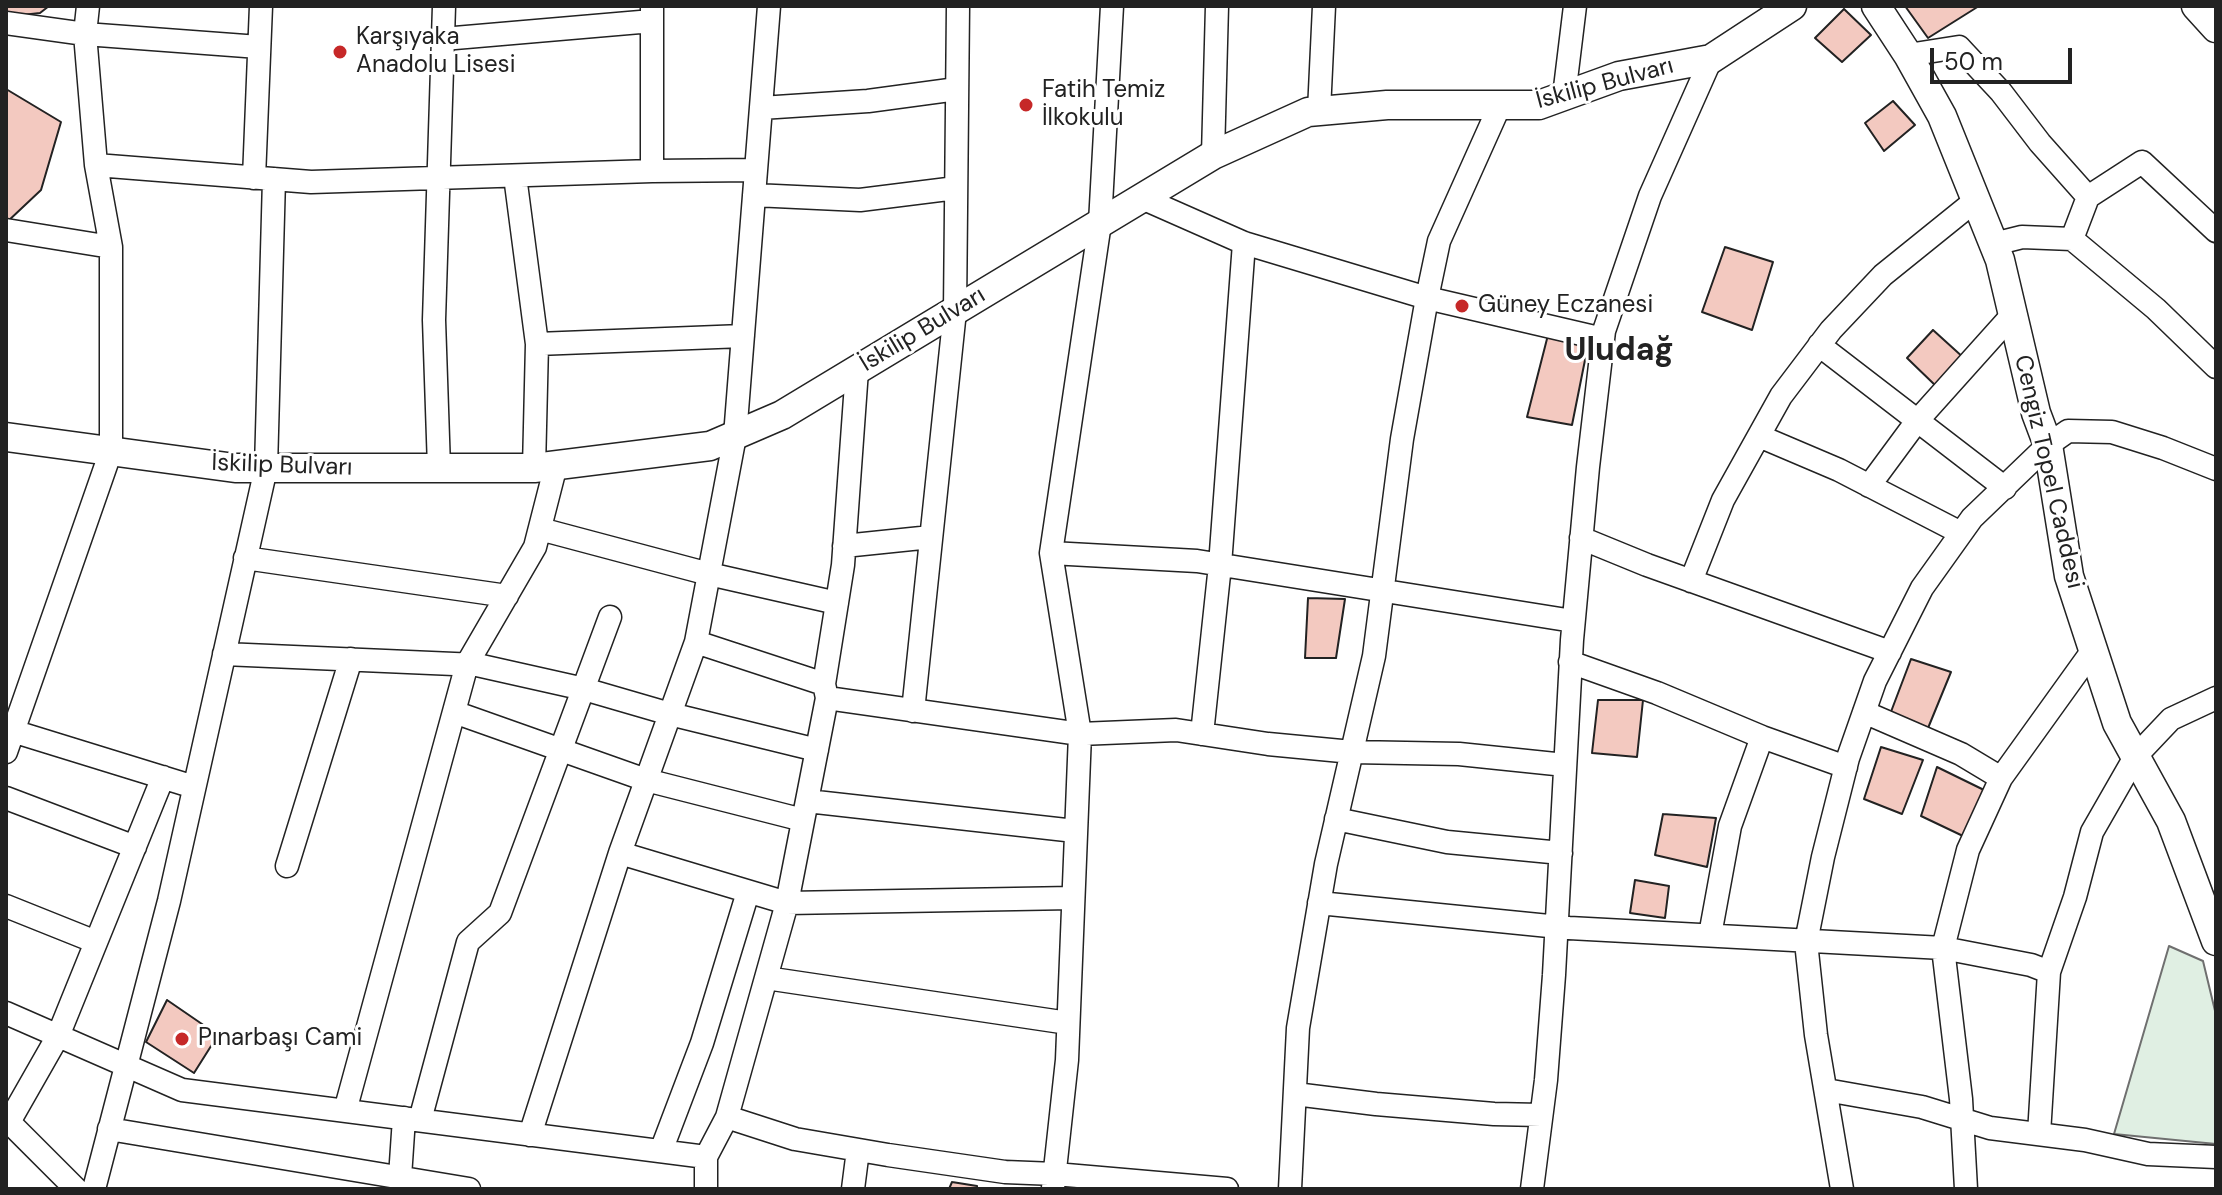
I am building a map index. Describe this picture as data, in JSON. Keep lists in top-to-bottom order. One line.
{"streets":{"main road":["İskilip Bulvarı","Cengiz Topel Caddesi"]},"districts":["Uludağ"],"places":["Karşıyaka Anadolu Lisesi","Fatih Temiz İlkokulu","Güney Eczanesi","Pınarbaşı Cami"],"scale_bar":"50 m"}
